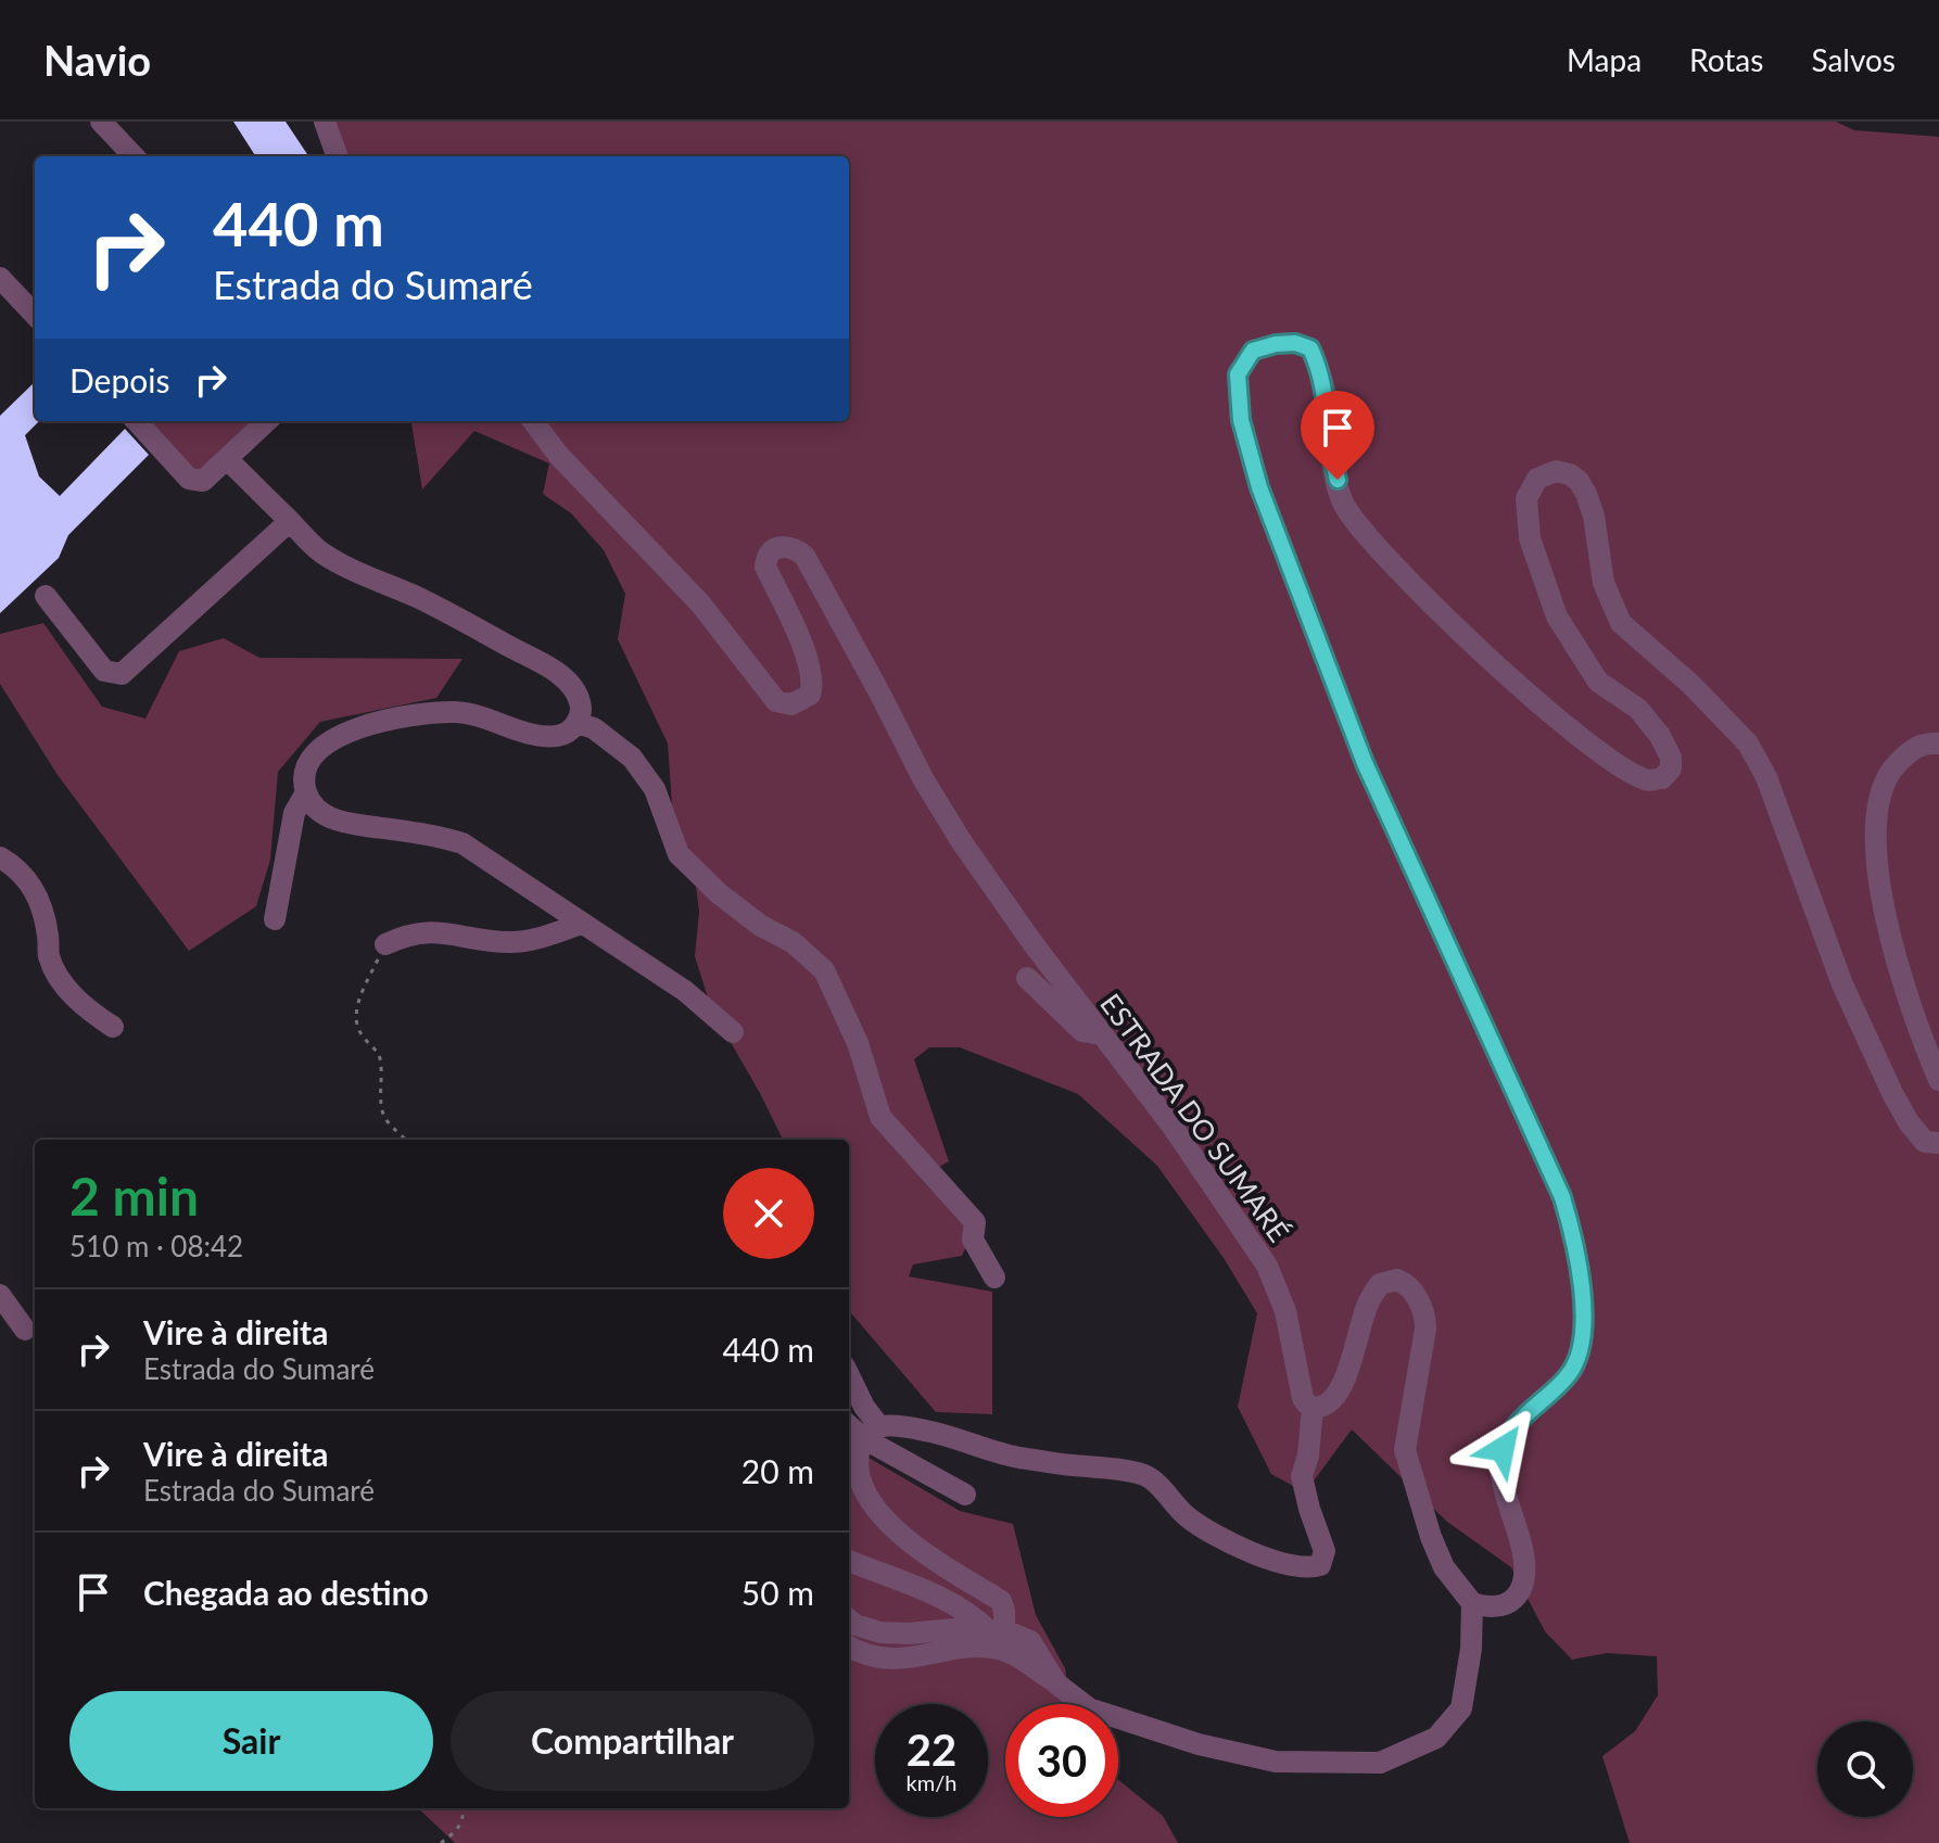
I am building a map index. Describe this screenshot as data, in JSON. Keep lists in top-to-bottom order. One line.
{"streets":{"street":["ESTRADA DO SUMARÉ"]},"page":{"header":"Navio","nav":["Mapa","Rotas","Salvos"],"turn":["440 m","Estrada do Sumaré"],"then":"Depois","heading":["2 min","510 m · 08:42"],"list":[{"name":"Vire à direita","note":"Estrada do Sumaré","value":"440 m"},{"name":"Vire à direita","note":"Estrada do Sumaré","value":"20 m"},{"name":"Chegada ao destino","value":"50 m"}],"buttons":["Sair","Compartilhar"],"speed":"22 km/h","limit":"30"}}
